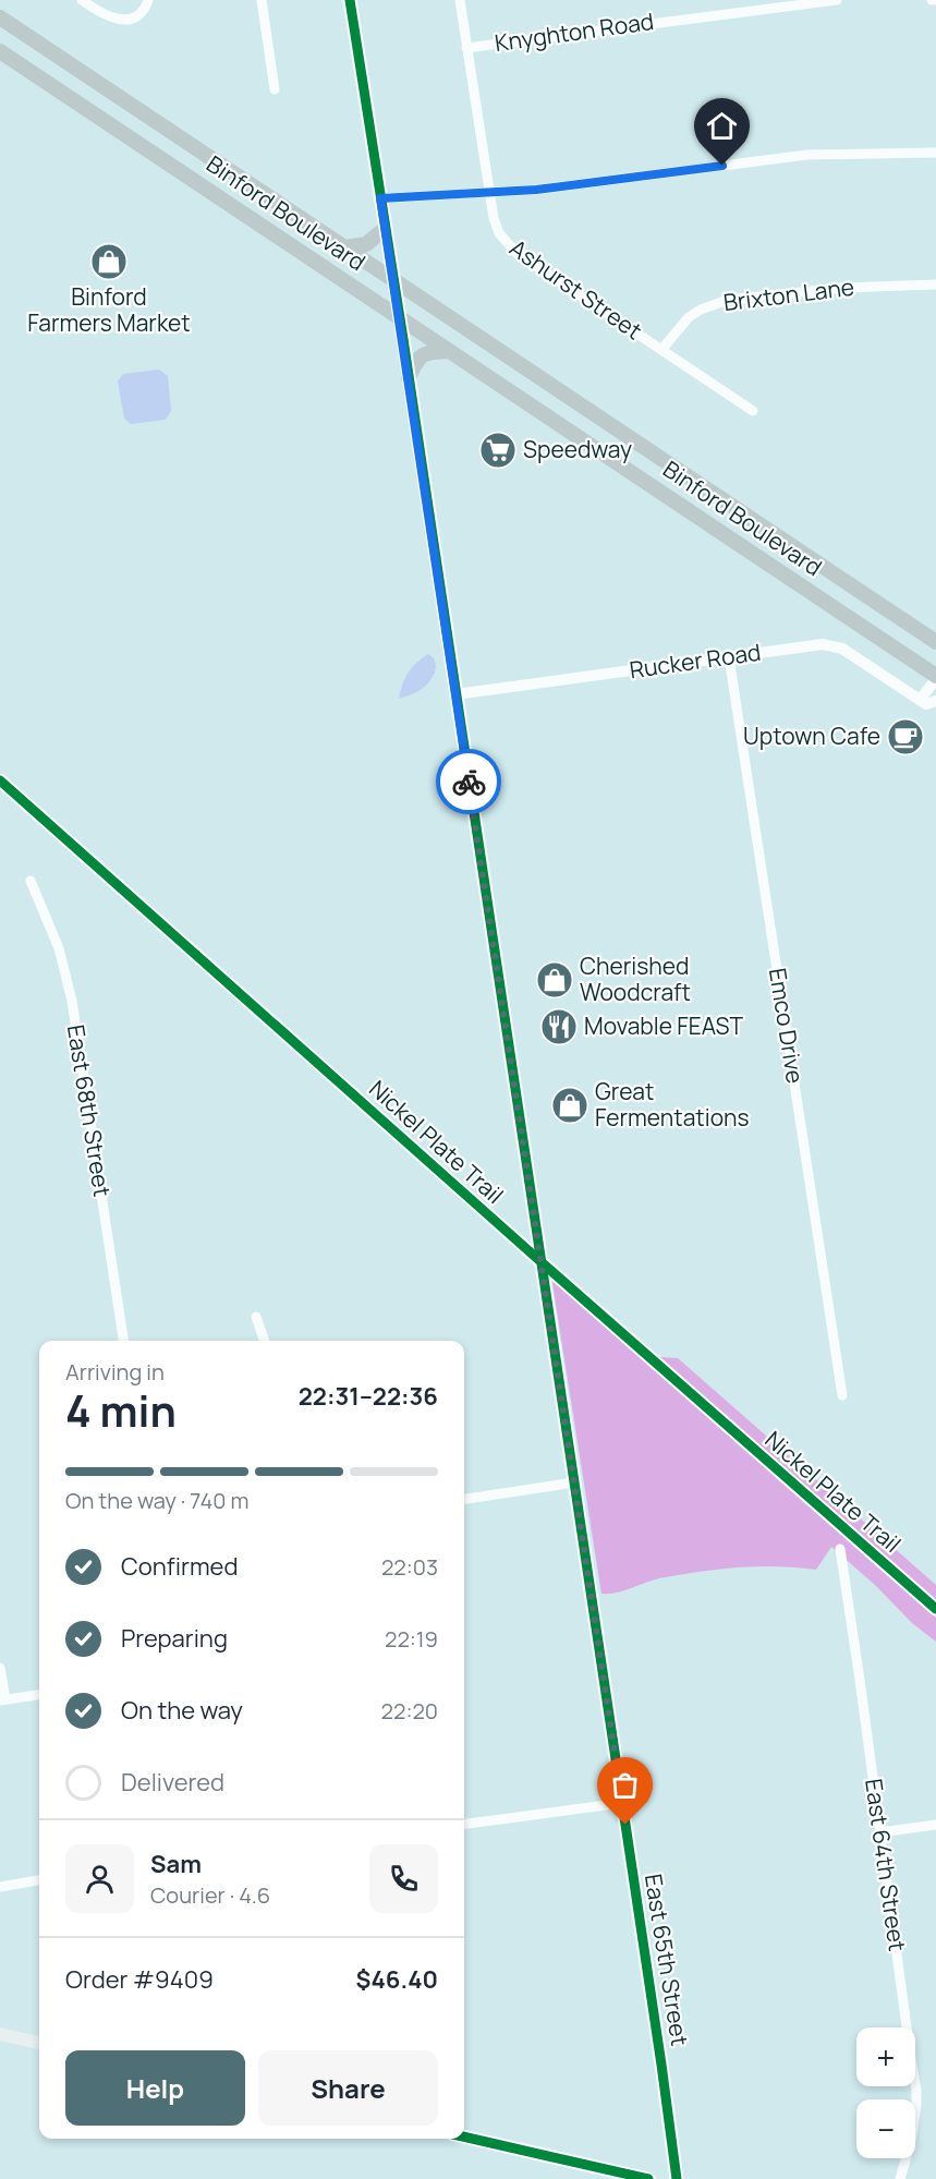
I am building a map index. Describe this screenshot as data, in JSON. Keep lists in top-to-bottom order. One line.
{"streets":{"main road":["Binford Boulevard"],"street":["Knyghton Road","Ashurst Street","Brixton Lane","Rucker Road","Emco Drive","East 68th Street","East 64th Street","East 65th Street"],"cycle path":["Nickel Plate Trail"]},"crossings":[["Knyghton Road","Ashurst Street"],["Binford Boulevard","Rucker Road"],["Binford Boulevard","East 65th Street"],["Ashurst Street","Brixton Lane"],["Rucker Road","Emco Drive"],["Rucker Road","East 65th Street"]],"places":{"shop":["Binford Farmers Market","Cherished Woodcraft","Great Fermentations"],"supermarket":["Speedway"],"cafe":["Uptown Cafe"],"restaurant":["Movable FEAST"]},"page":{"heading":["4 min","Arriving in","22:31–22:36"],"panel":["Sam","Courier · 4.6","Order #9409","$46.40"],"bar":"On the way · 740 m","list":[["Confirmed","22:03"],["Preparing","22:19"],["On the way","22:20"],"Delivered"],"map_buttons":["+","−"],"buttons":["Help","Share"]}}
